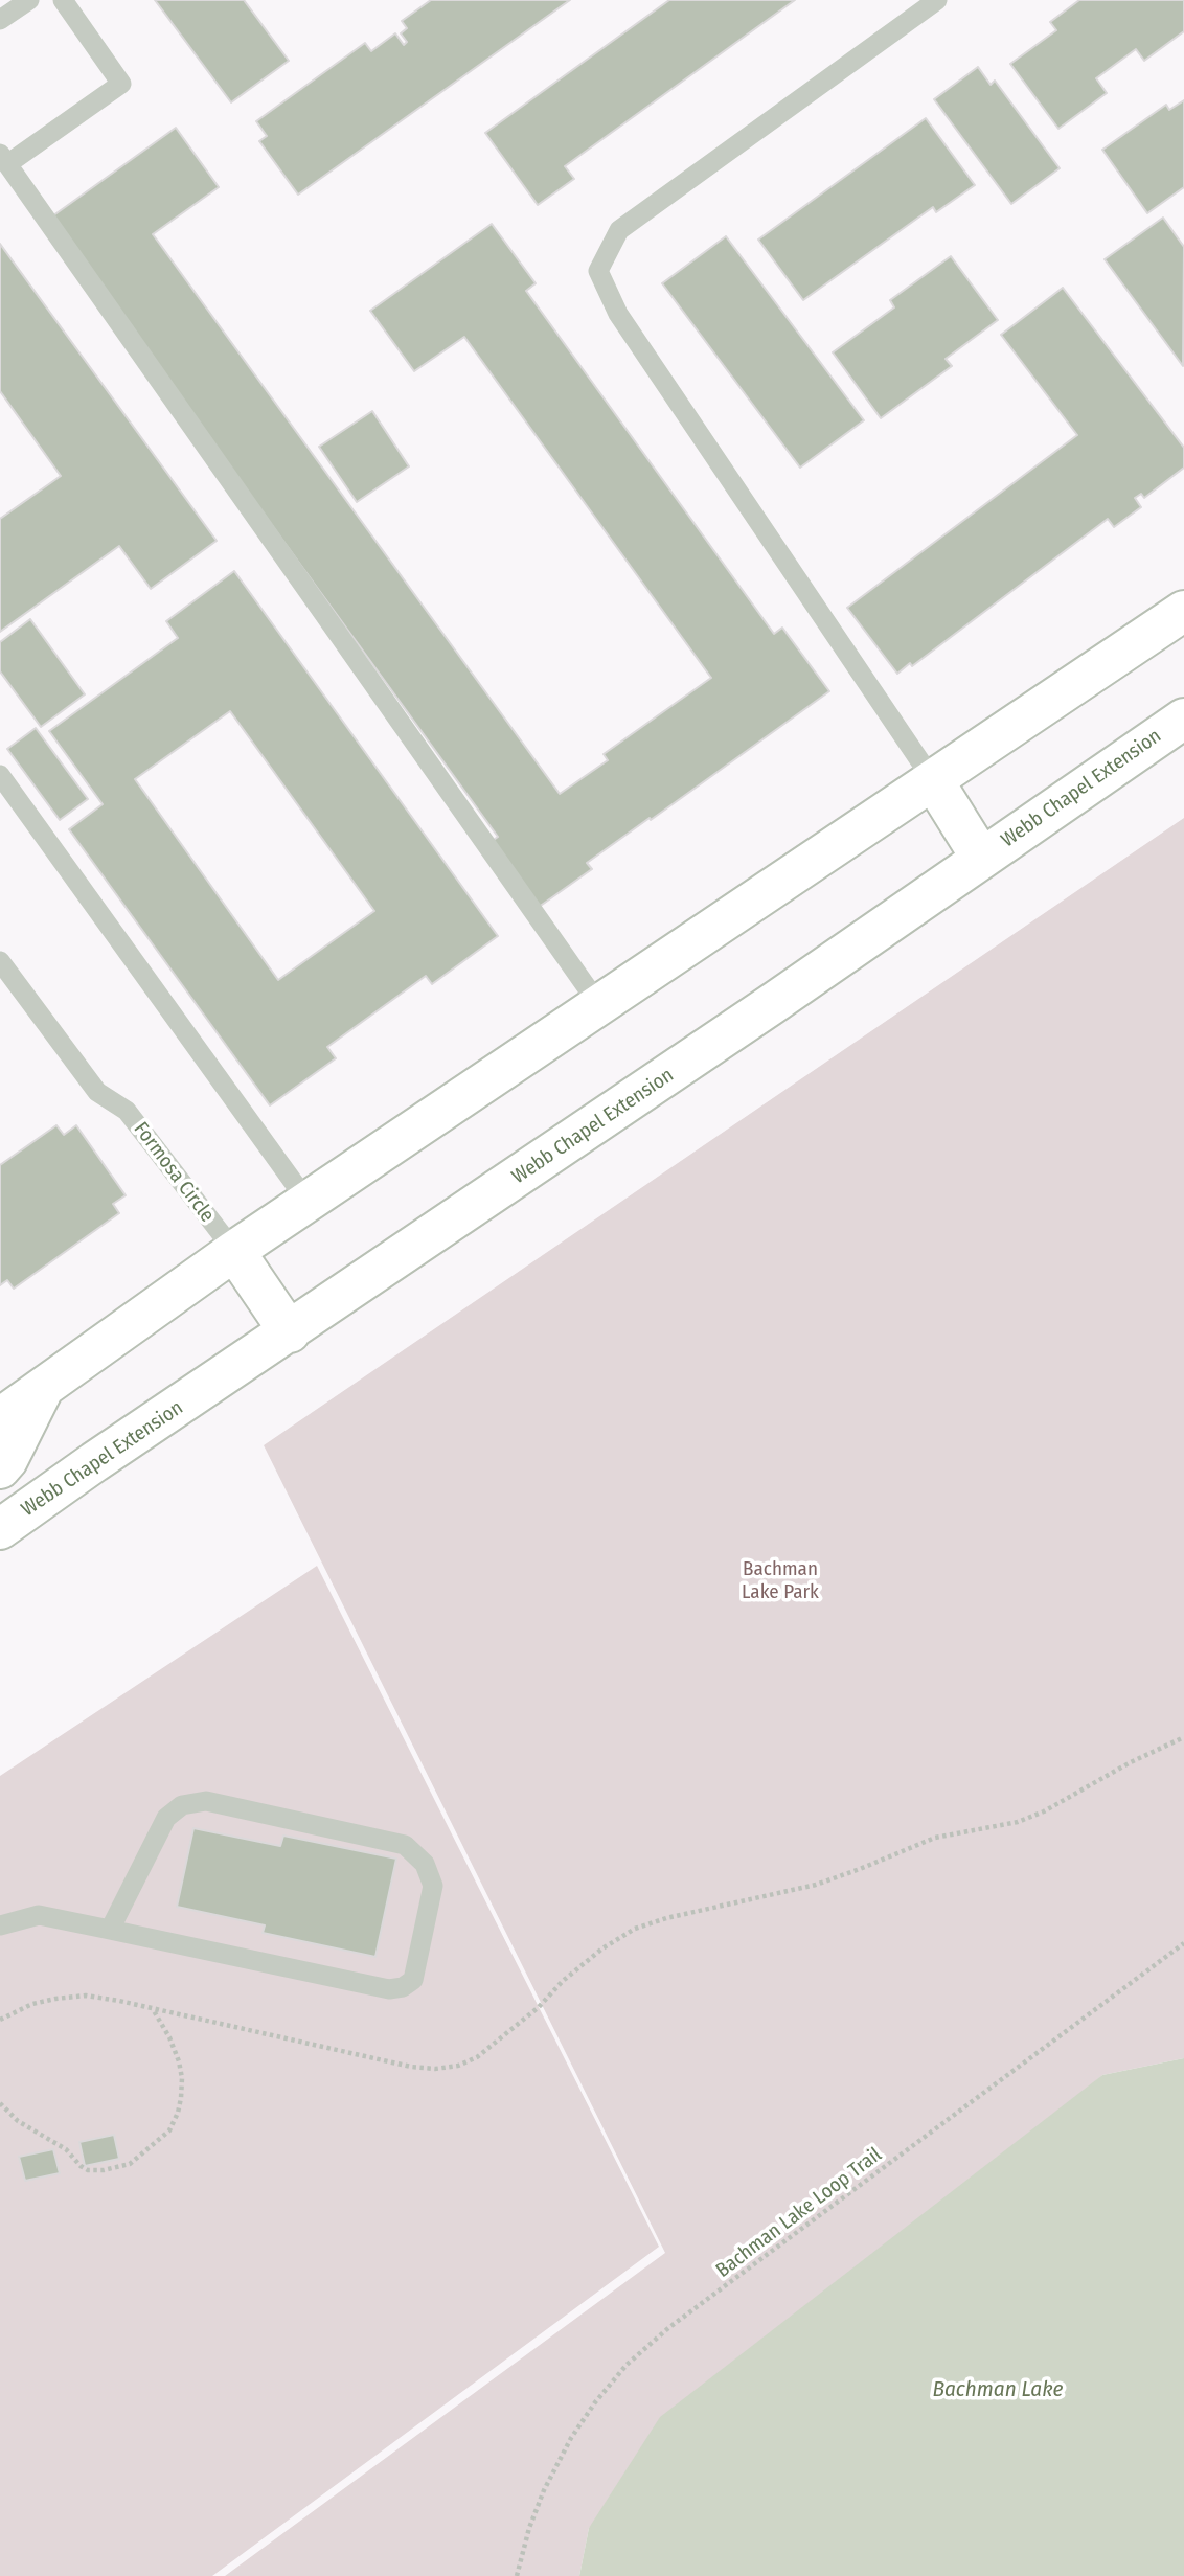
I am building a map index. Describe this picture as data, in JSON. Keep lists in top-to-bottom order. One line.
{"streets":{"main road":["Webb Chapel Extension"],"lane":["Formosa Circle"],"path":["Bachman Lake Loop Trail"]},"water":["Bachman Lake"],"parks":["Bachman Lake Park"]}
